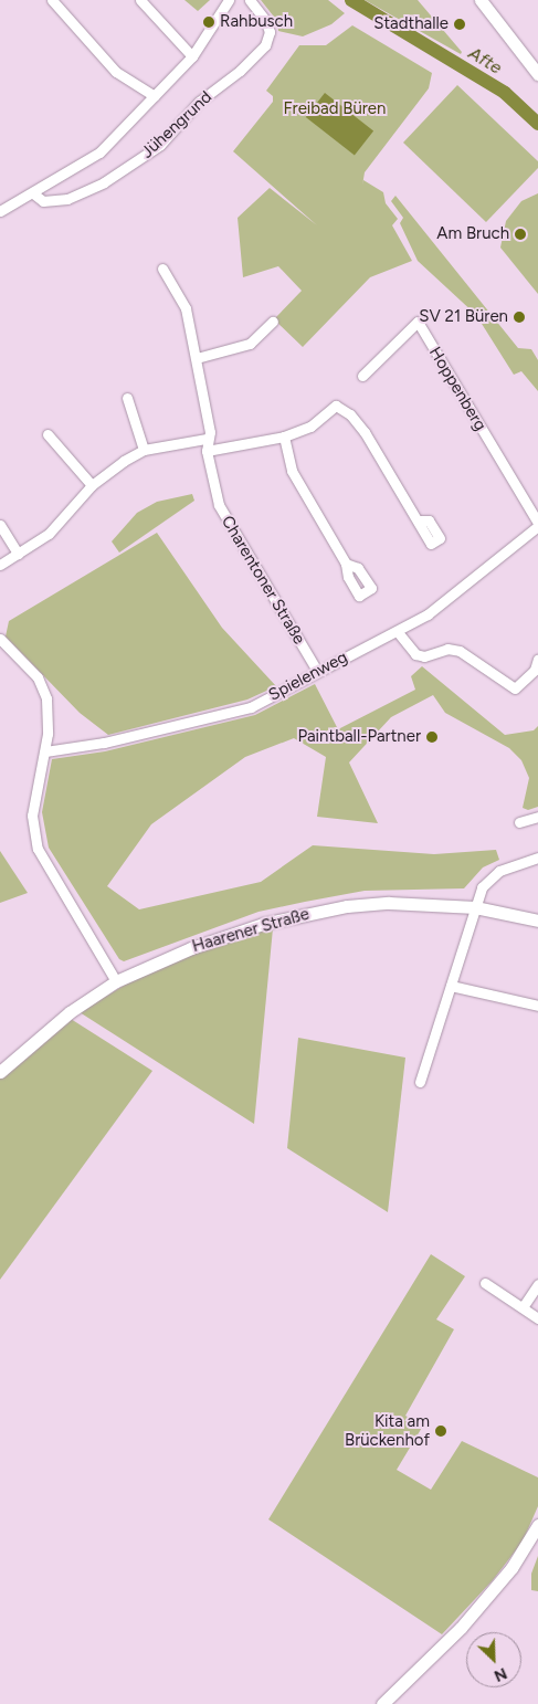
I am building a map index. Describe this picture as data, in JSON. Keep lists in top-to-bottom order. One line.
{"streets":{"main road":["Haarener Straße"],"street":["Jühengrund","Hoppenberg","Charentoner Straße","Spielenweg"]},"crossings":[["Hoppenberg","Spielenweg"],["Charentoner Straße","Spielenweg"]],"water":["Afte"],"parks":["Freibad Büren"],"places":["Rahbusch","Stadthalle","Am Bruch","SV 21 Büren","Paintball-Partner","Kita am Brückenhof"],"north":"bottom right"}
